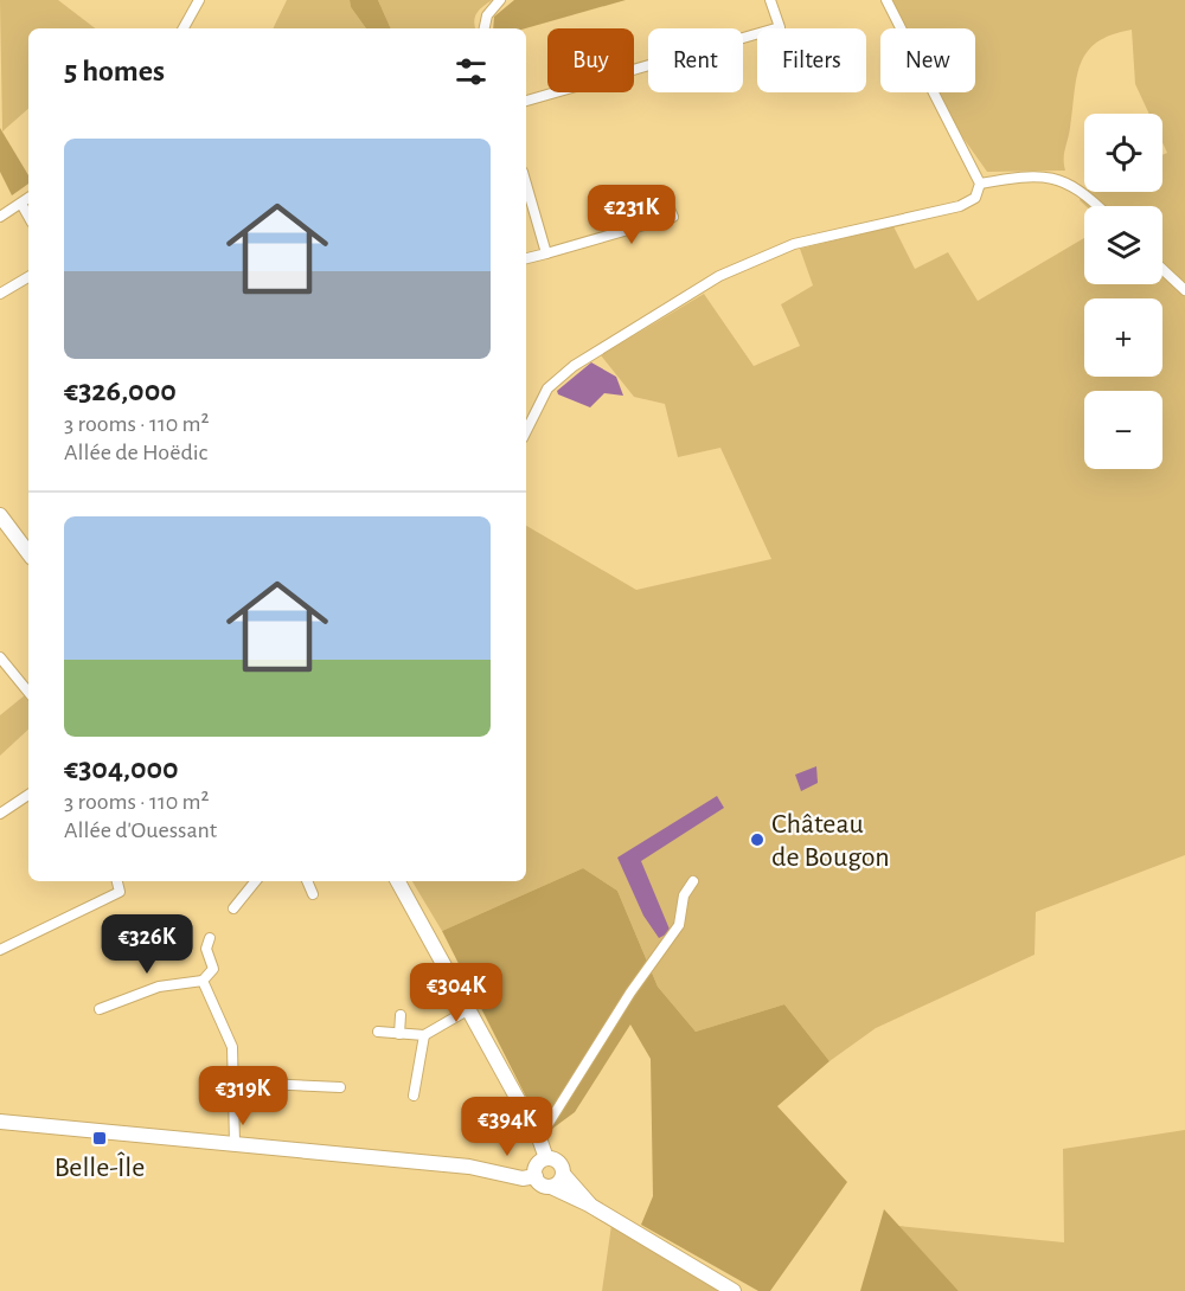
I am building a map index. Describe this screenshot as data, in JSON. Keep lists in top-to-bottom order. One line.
{"places":{"other":["Château de Bougon"],"transit":["Belle-Île"]},"page":{"chip":["Buy","Rent","Filters","New"],"heading":"5 homes","map_buttons":["+","−"],"list":[{"name":"€326,000","note":"3 rooms · 110 m² · Allée de Hoëdic"},{"name":"€304,000","note":"3 rooms · 110 m² · Allée d'Ouessant"}],"price":["€231K","€326K","€304K","€319K","€394K"]}}
